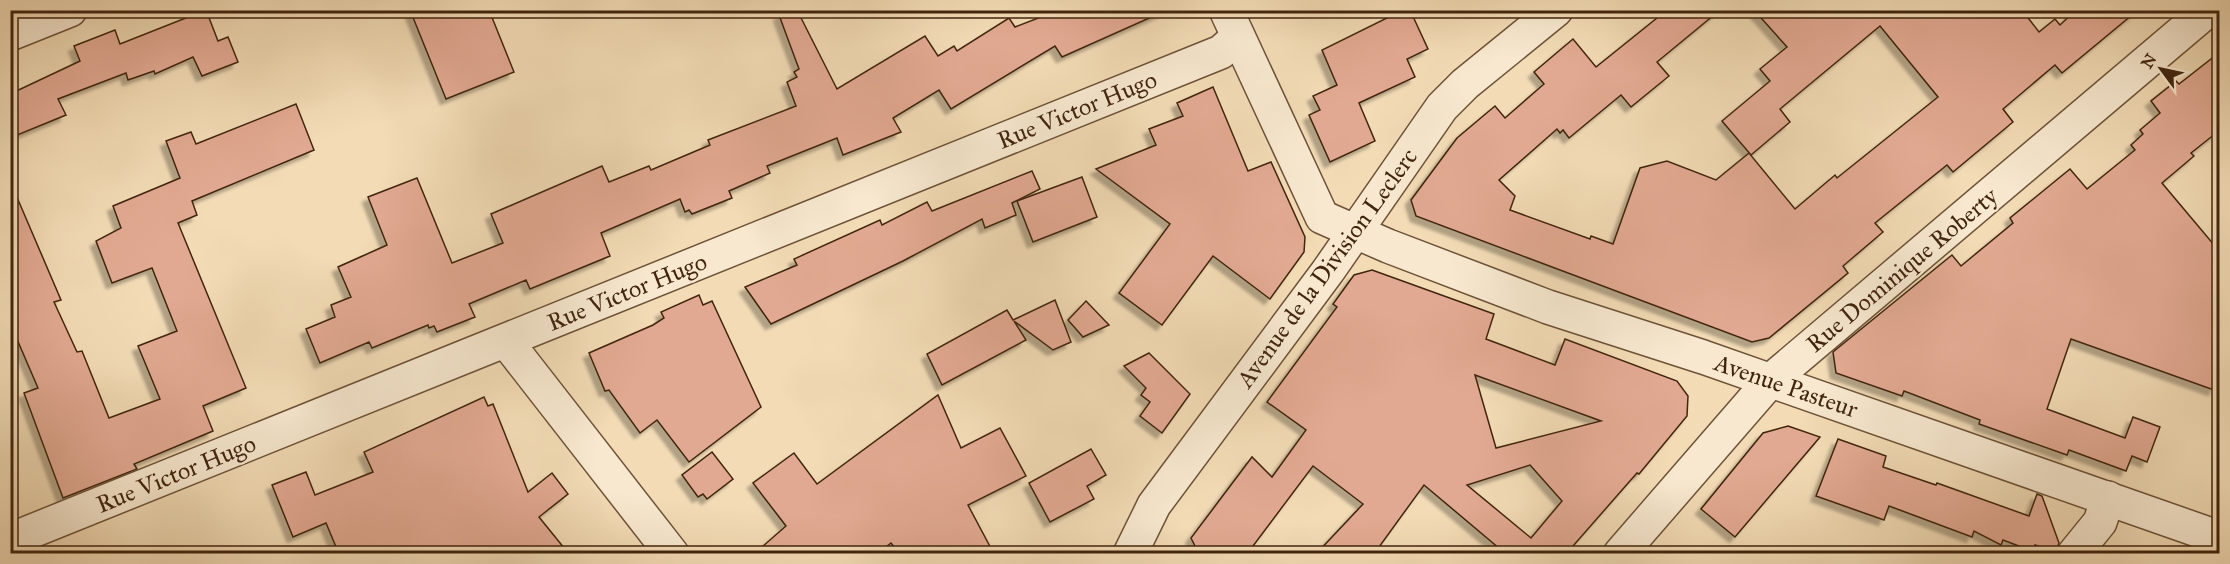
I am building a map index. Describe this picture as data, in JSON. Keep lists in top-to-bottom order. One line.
{"streets":{"street":["Rue Victor Hugo","Avenue de la Division Leclerc","Rue Dominique Roberty","Avenue Pasteur"]},"crossings":[["Rue Victor Hugo","Avenue Pasteur"],["Avenue de la Division Leclerc","Avenue Pasteur"],["Rue Dominique Roberty","Avenue Pasteur"]],"north":"top left"}
